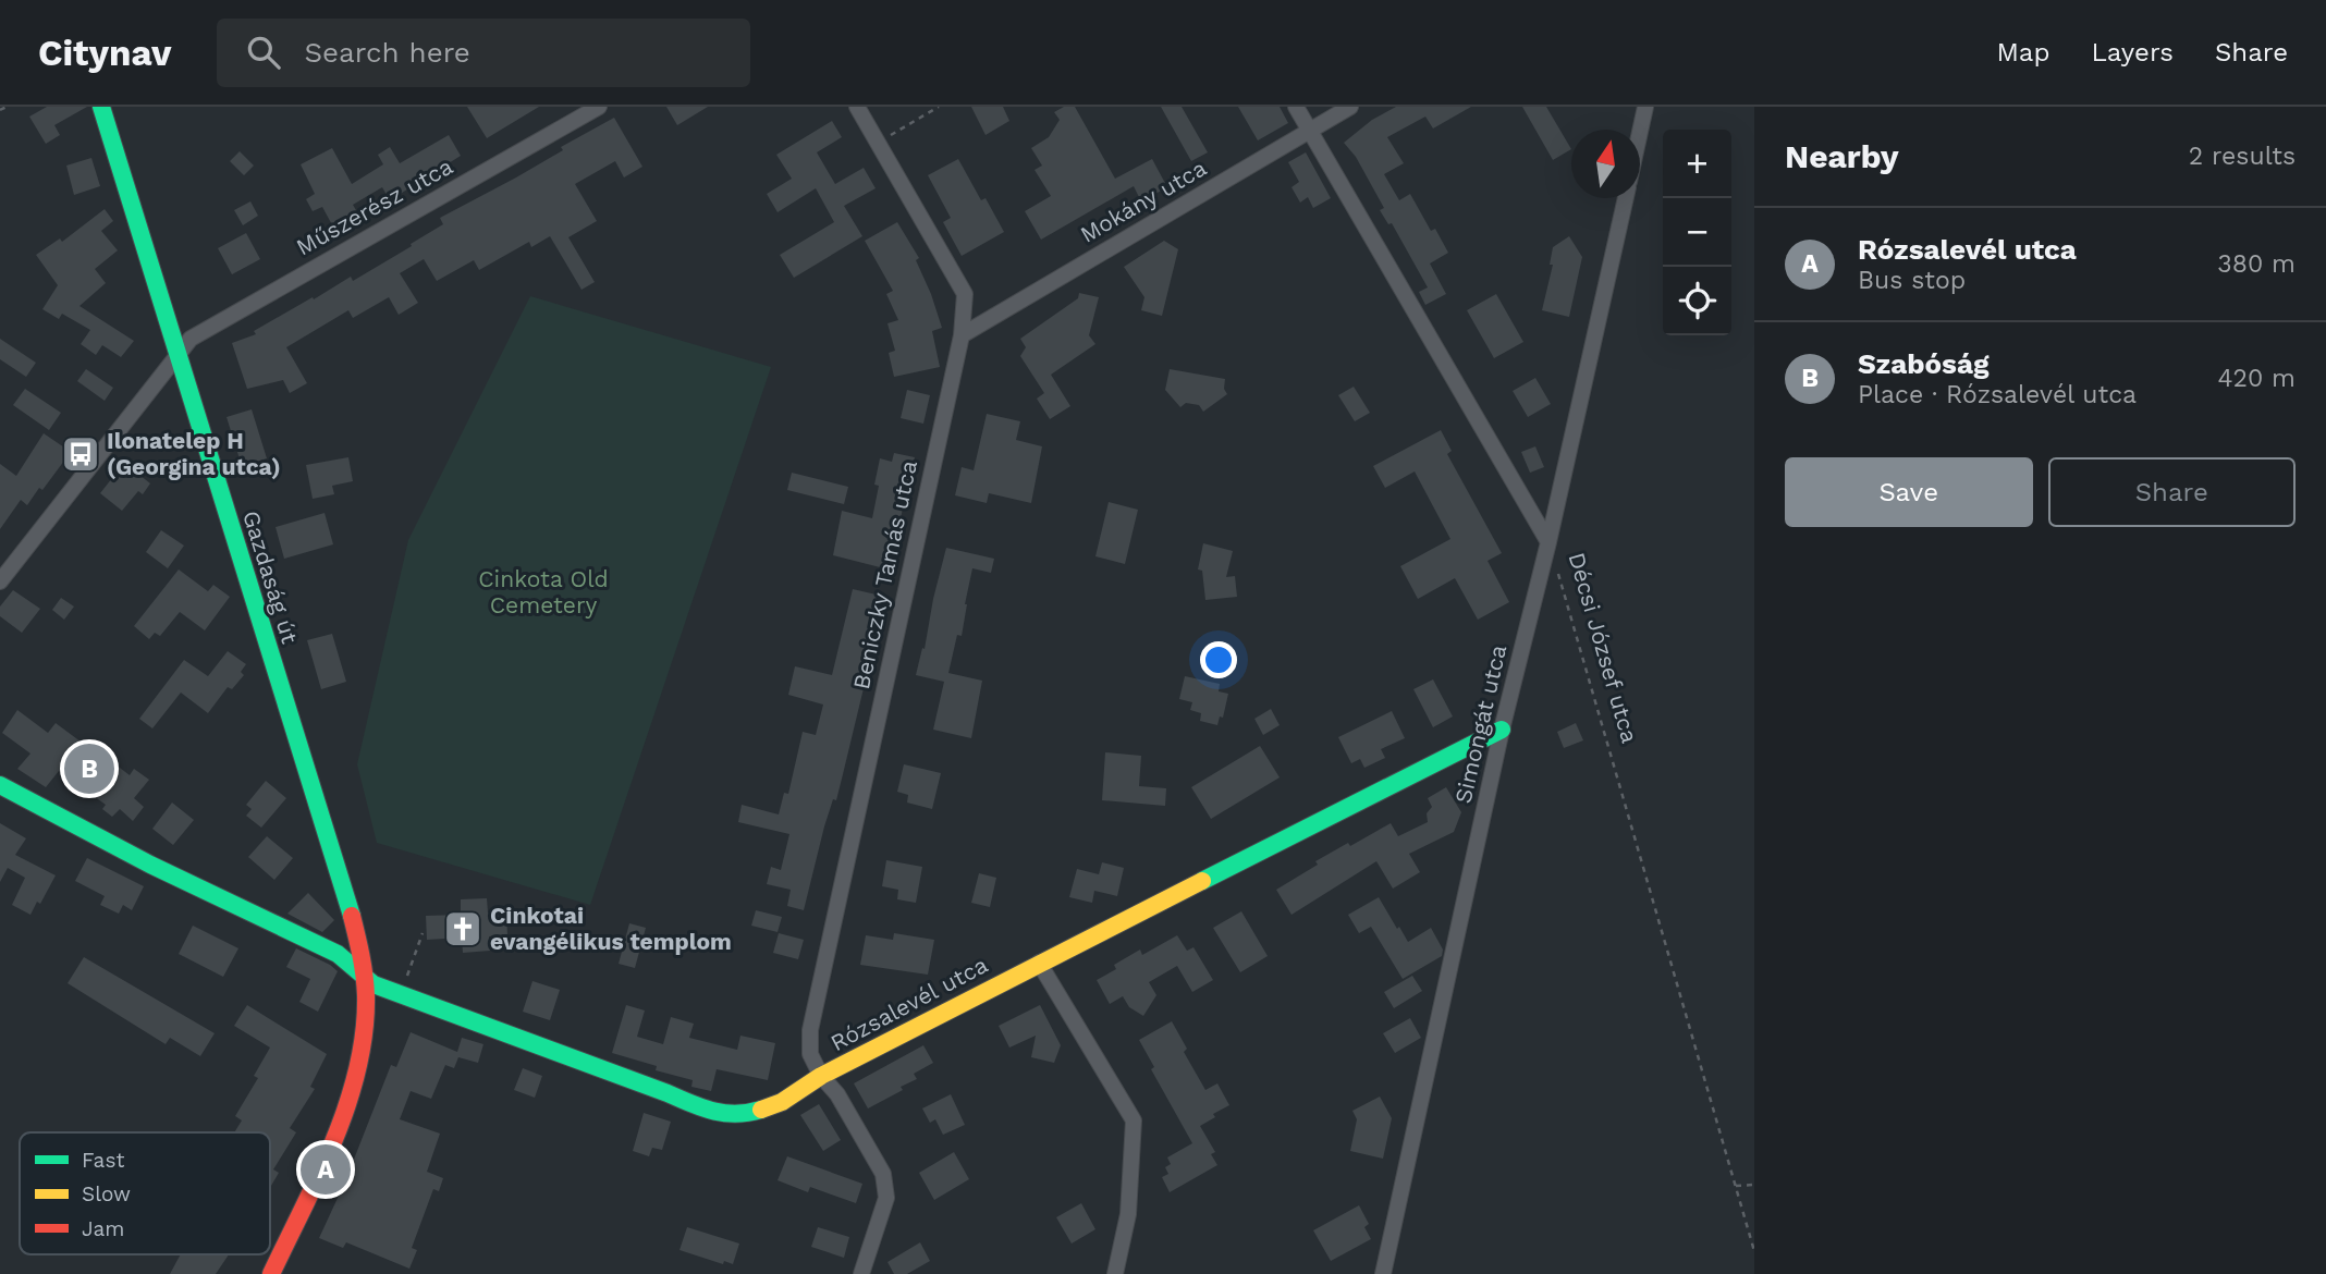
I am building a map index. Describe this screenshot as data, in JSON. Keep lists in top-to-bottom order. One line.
{"streets":{"street":["Mokány utca","Műszerész utca","Beniczky Tamás utca","Gazdaság út","Décsi József utca","Simongát utca","Rózsalevél utca"]},"crossings":[["Mokány utca","Beniczky Tamás utca"],["Mokány utca","Décsi József utca"],["Műszerész utca","Gazdaság út"],["Beniczky Tamás utca","Rózsalevél utca"],["Gazdaság út","Rózsalevél utca"],["Décsi József utca","Simongát utca"],["Simongát utca","Rózsalevél utca"]],"parks":["Cinkota Old Cemetery"],"places":{"bus stop":["Ilonatelep H (Georgina utca)"],"church":["Cinkotai evangélikus templom"]},"legend":["Fast","Slow","Jam"],"north":"top","page":{"header":"Citynav","search":"Search here","nav":["Map","Layers","Share"],"heading":["Nearby","2 results"],"map_buttons":["+","−"],"list":[{"mark":"A","name":"Rózsalevél utca","note":"Bus stop","value":"380 m"},{"mark":"B","name":"Szabóság","note":"Place · Rózsalevél utca","value":"420 m"}],"buttons":["Save","Share"],"pins":["B","A"]}}
